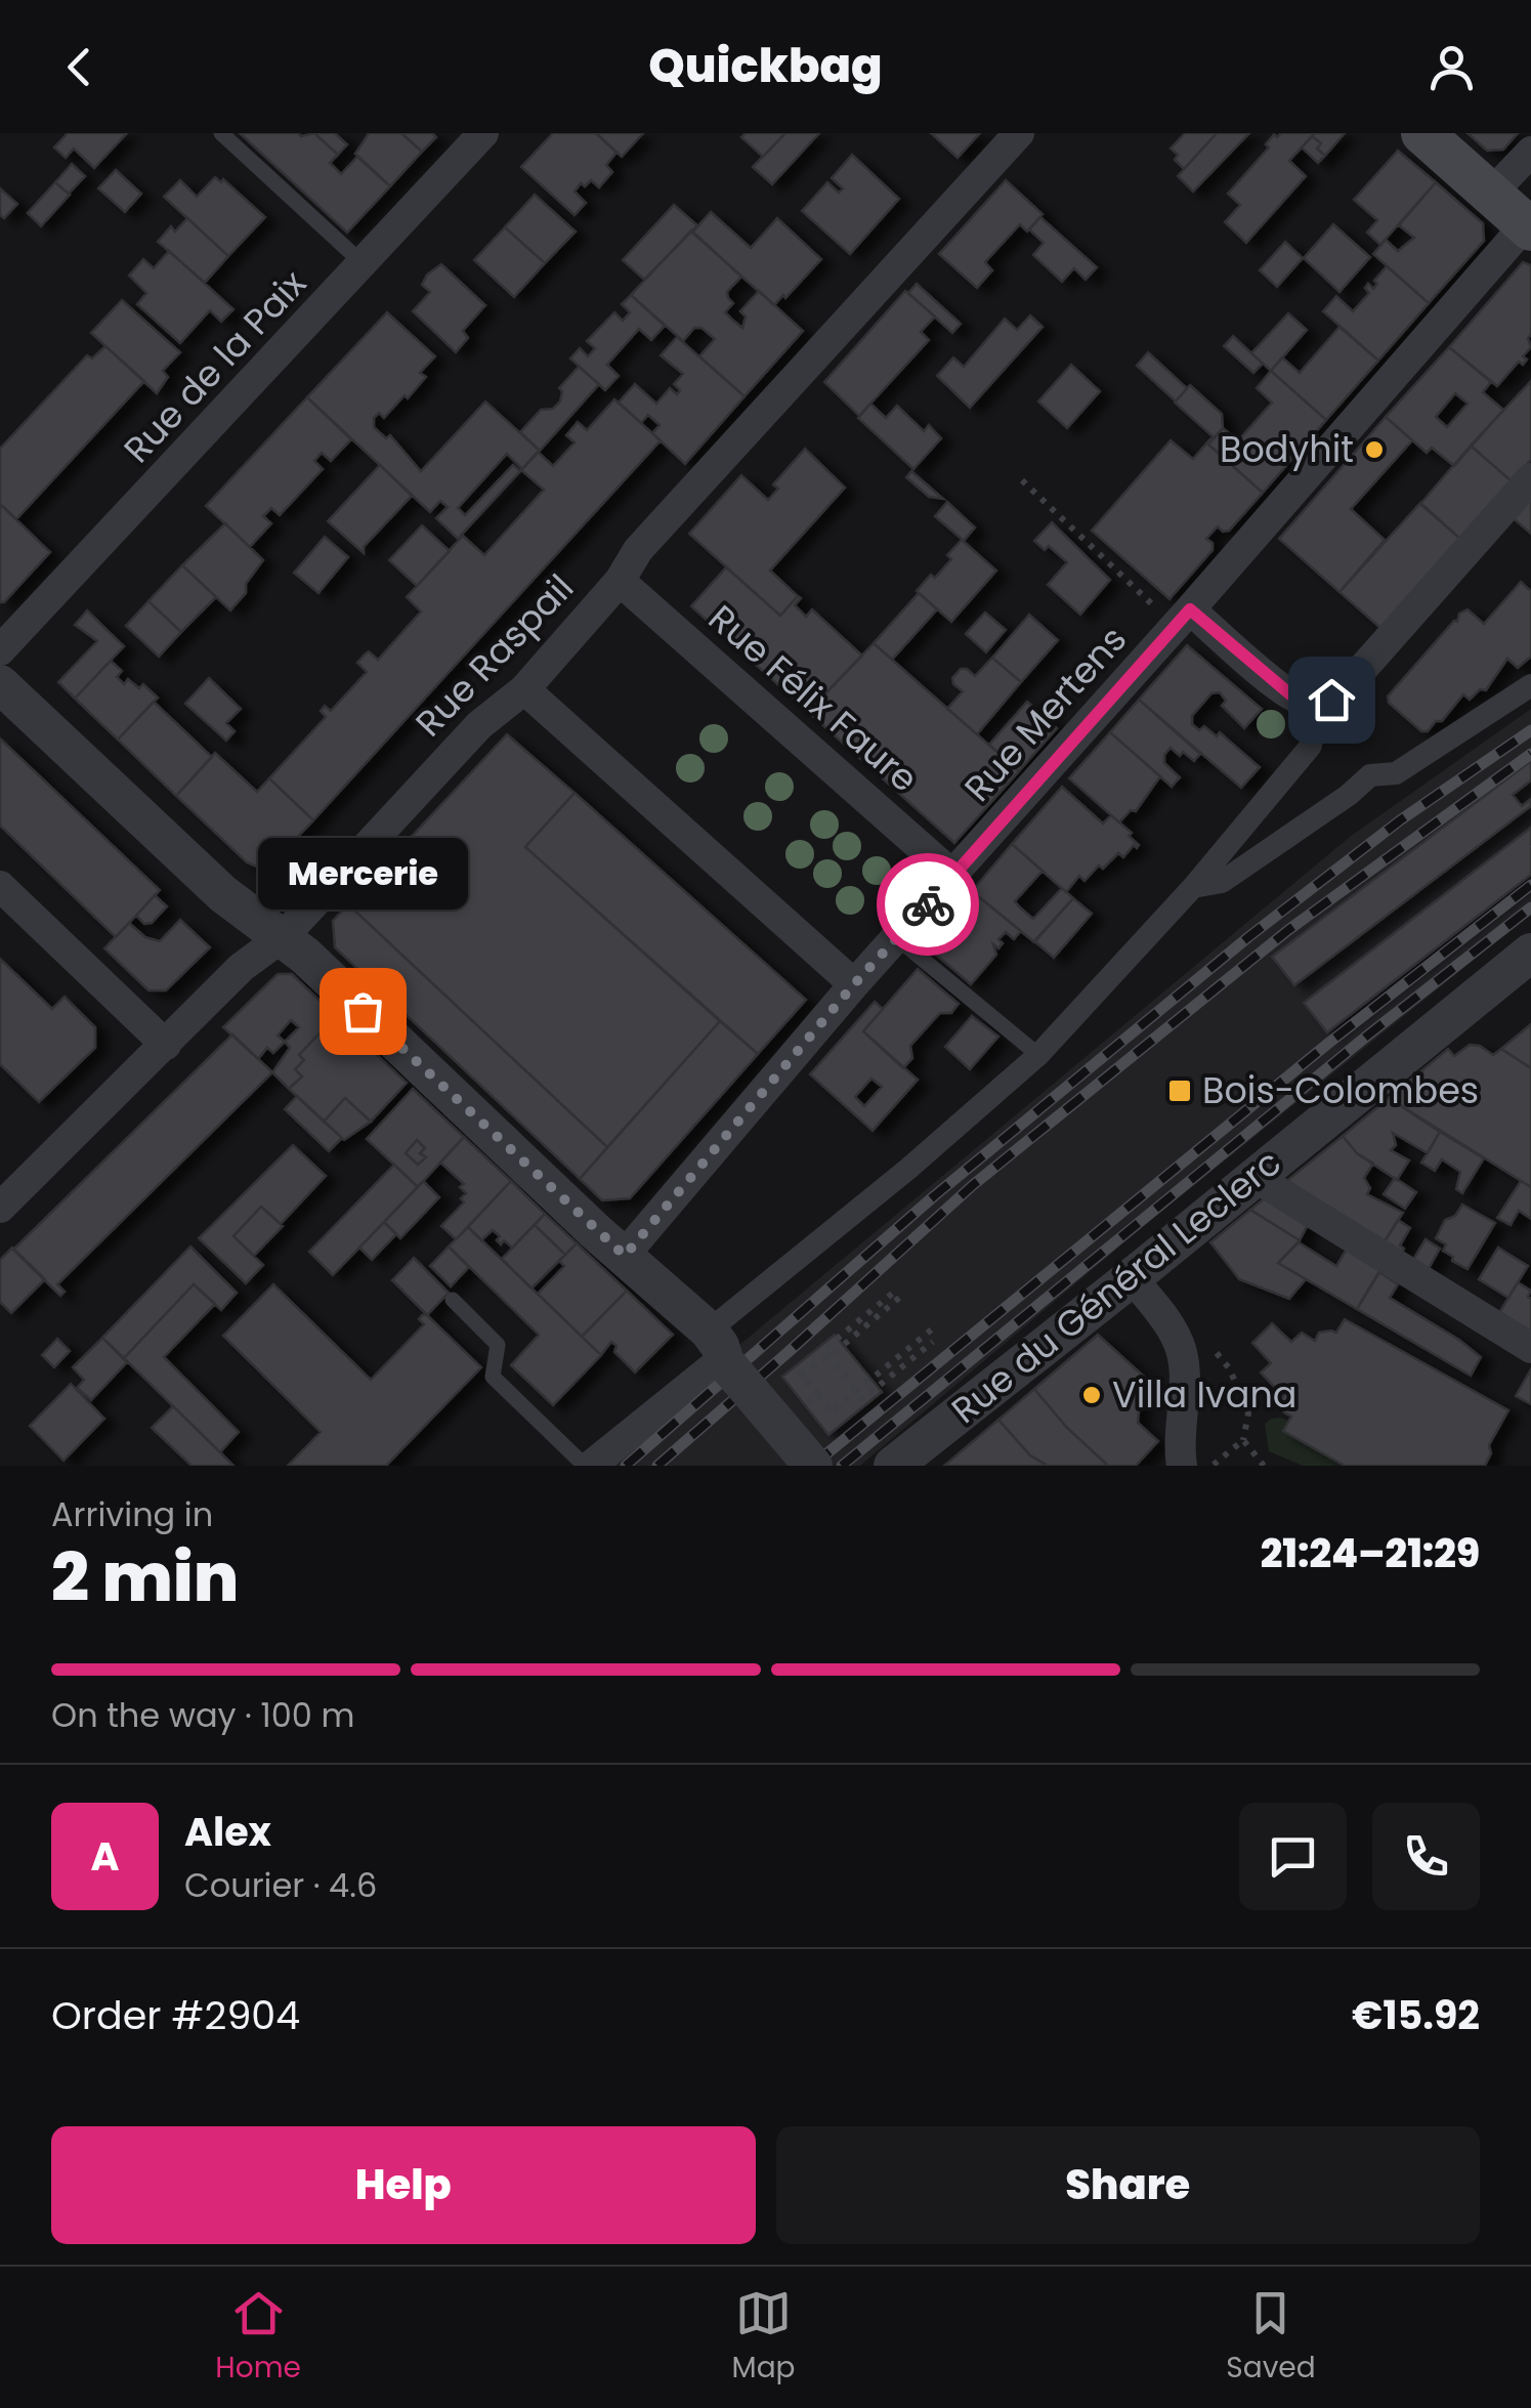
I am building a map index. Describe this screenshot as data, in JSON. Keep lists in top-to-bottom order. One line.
{"streets":{"street":["Rue de la Paix","Rue Raspail","Rue Félix Faure","Rue Mertens","Rue du Général Leclerc"]},"crossings":[["Rue Raspail","Rue Félix Faure"],["Rue Félix Faure","Rue Mertens"]],"places":{"other":["Bodyhit","Mercerie","Villa Ivana"],"transit":["Bois-Colombes"]},"page":{"header":"Quickbag","bubble":"Mercerie","heading":["2 min","Arriving in","21:24–21:29"],"panel":["Alex","Courier · 4.6","Order #2904","€15.92"],"bar":"On the way · 100 m","round":"A","buttons":["Help","Share"],"tabs":["Home","Map","Saved"]}}
